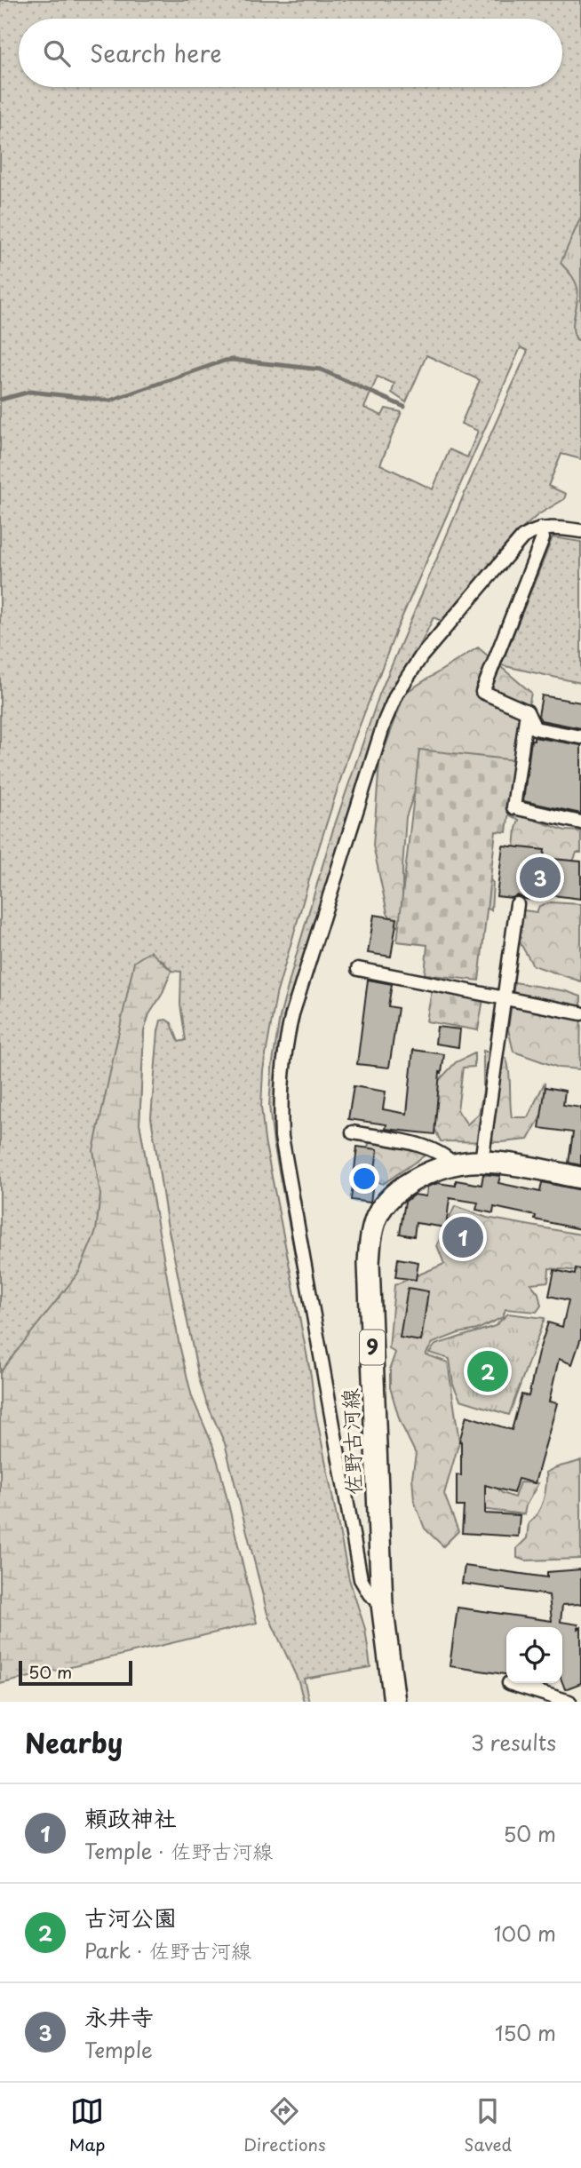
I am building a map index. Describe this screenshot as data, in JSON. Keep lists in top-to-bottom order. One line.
{"streets":{"main road":["9","佐野古河線"]},"scale_bar":"50 m","page":{"search":"Search here","pins":["3","1","2"],"scale":"50 m","heading":["Nearby","3 results"],"list":[{"mark":"1","name":"頼政神社","note":"Temple · 佐野古河線","value":"50 m"},{"mark":"2","name":"古河公園","note":"Park · 佐野古河線","value":"100 m"},{"mark":"3","name":"永井寺","note":"Temple","value":"150 m"}],"nav":["Map","Directions","Saved"]}}
